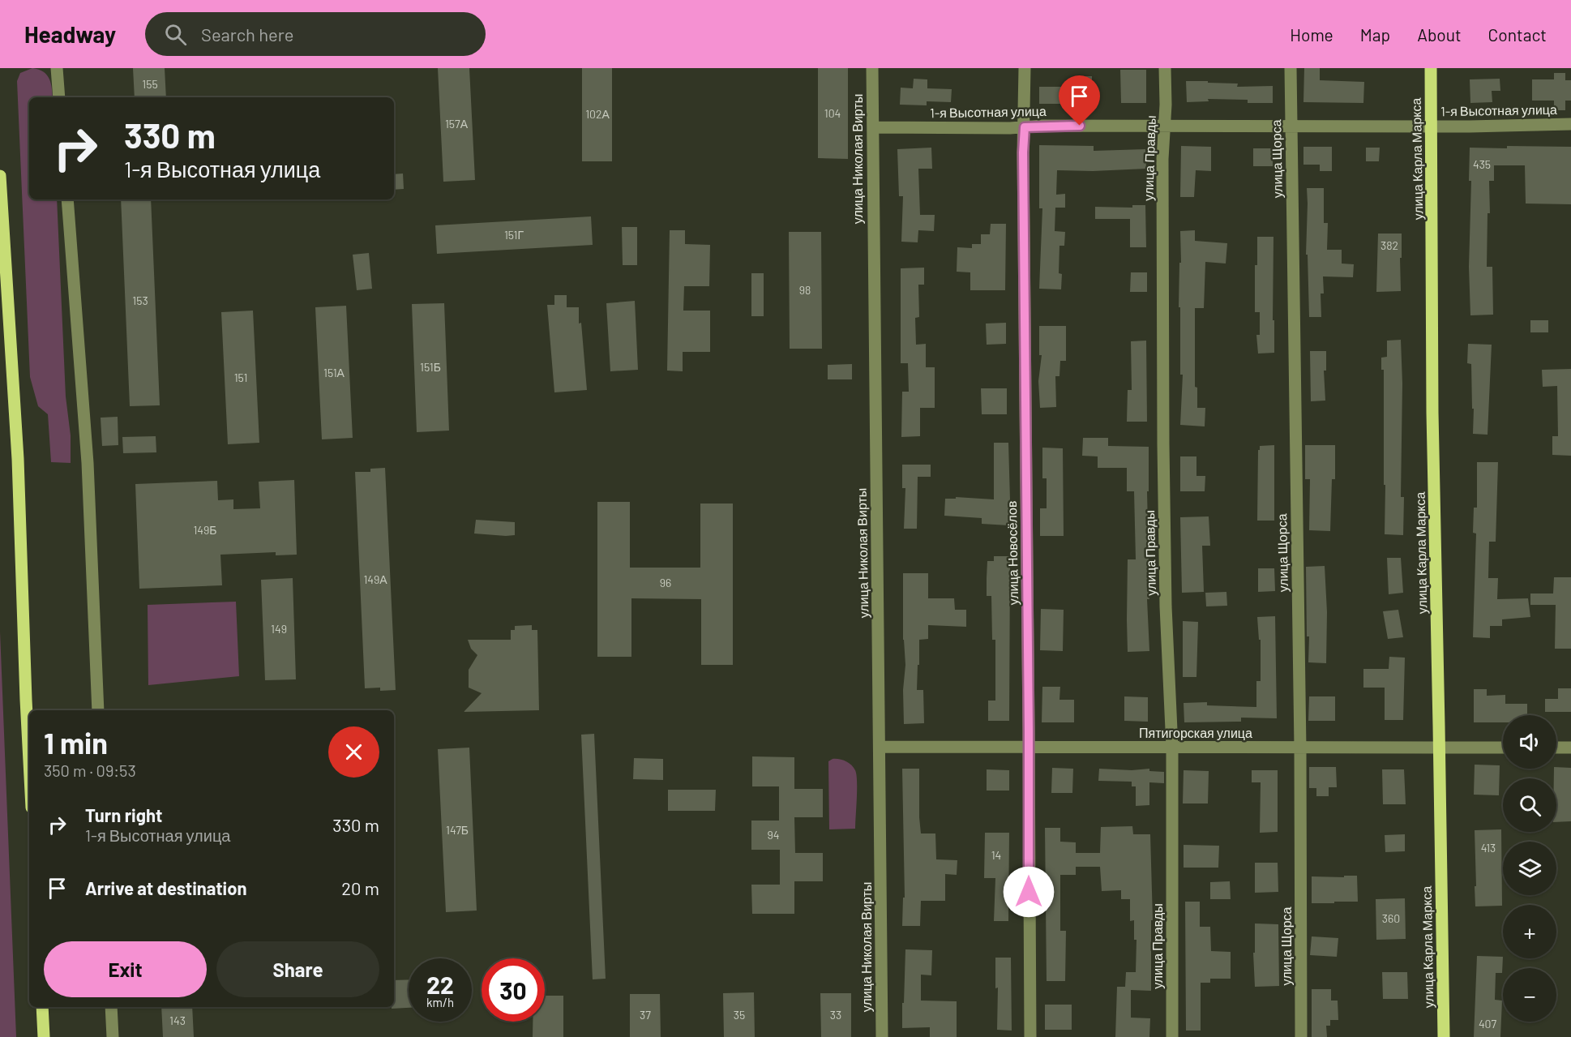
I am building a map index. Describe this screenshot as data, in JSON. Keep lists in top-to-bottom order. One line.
{"streets":{"main road":["улица Карла Маркса"],"street":["1-я Высотная улица","улица Правды","улица Николая Вирты","улица Щорса","улица Новосёлов","Пятигорская улица"]},"crossings":[["1-я Высотная улица","улица Правды"],["1-я Высотная улица","улица Николая Вирты"],["1-я Высотная улица","улица Щорса"],["1-я Высотная улица","улица Карла Маркса"],["1-я Высотная улица","улица Новосёлов"],["улица Правды","Пятигорская улица"],["улица Николая Вирты","Пятигорская улица"],["улица Щорса","Пятигорская улица"],["улица Карла Маркса","Пятигорская улица"],["улица Новосёлов","Пятигорская улица"]],"house_numbers":["155","104","102А","157А","435","151Г","382","98","153","151Б","151А","151","149Б","149А","96","149","147Б","94","413","14","360","37","35","33","143","407"],"page":{"header":"Headway","search":"Search here","nav":["Home","Map","About","Contact"],"turn":["330 m","1-я Высотная улица"],"heading":["1 min","350 m · 09:53"],"map_buttons":["+","−"],"list":[{"name":"Turn right","note":"1-я Высотная улица","value":"330 m"},{"name":"Arrive at destination","value":"20 m"}],"buttons":["Exit","Share"],"speed":"22 km/h","limit":"30"}}
